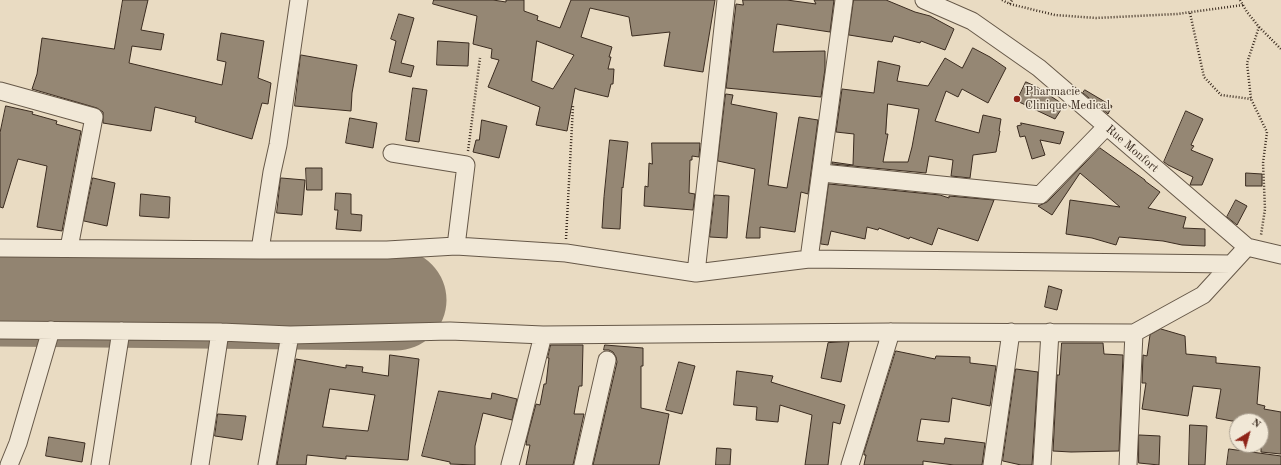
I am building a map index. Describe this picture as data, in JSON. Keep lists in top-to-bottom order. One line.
{"streets":{"street":["Rue Monfort"]},"places":["Pharmacie Clinique Medical"],"north":"top right"}
